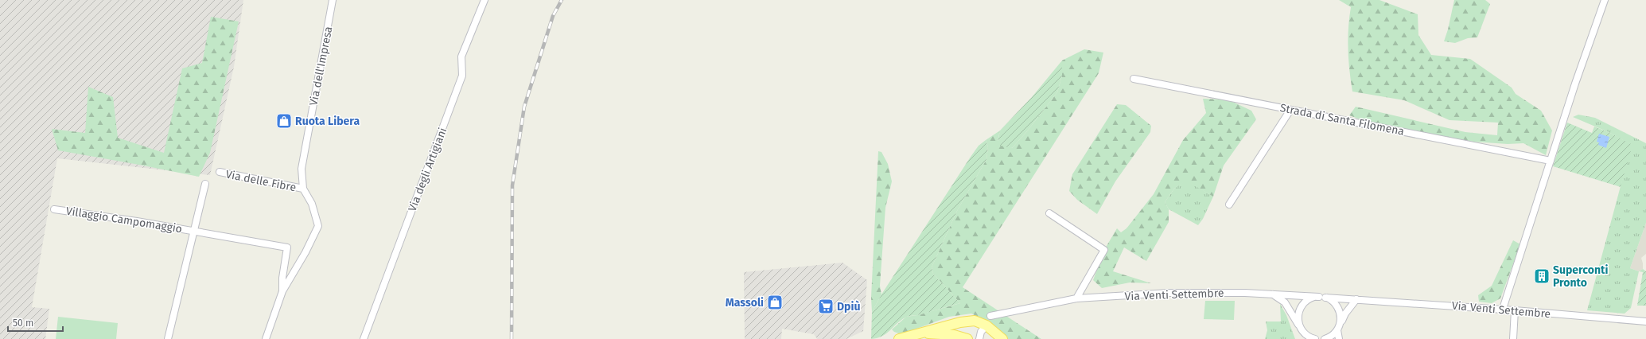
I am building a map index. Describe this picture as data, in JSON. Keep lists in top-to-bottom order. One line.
{"streets":{"street":["Via dell'Impresa","Strada di Santa Filomena","Via degli Artigiani","Via delle Fibre","Villaggio Campomaggio","Via Venti Settembre"]},"crossings":[["Via dell'Impresa","Via delle Fibre"],["Via dell'Impresa","Villaggio Campomaggio"]],"places":{"shop":["Ruota Libera","Massoli"],"building":["Superconti Pronto"],"supermarket":["Dpiù"]},"scale_bar":"50 m"}
